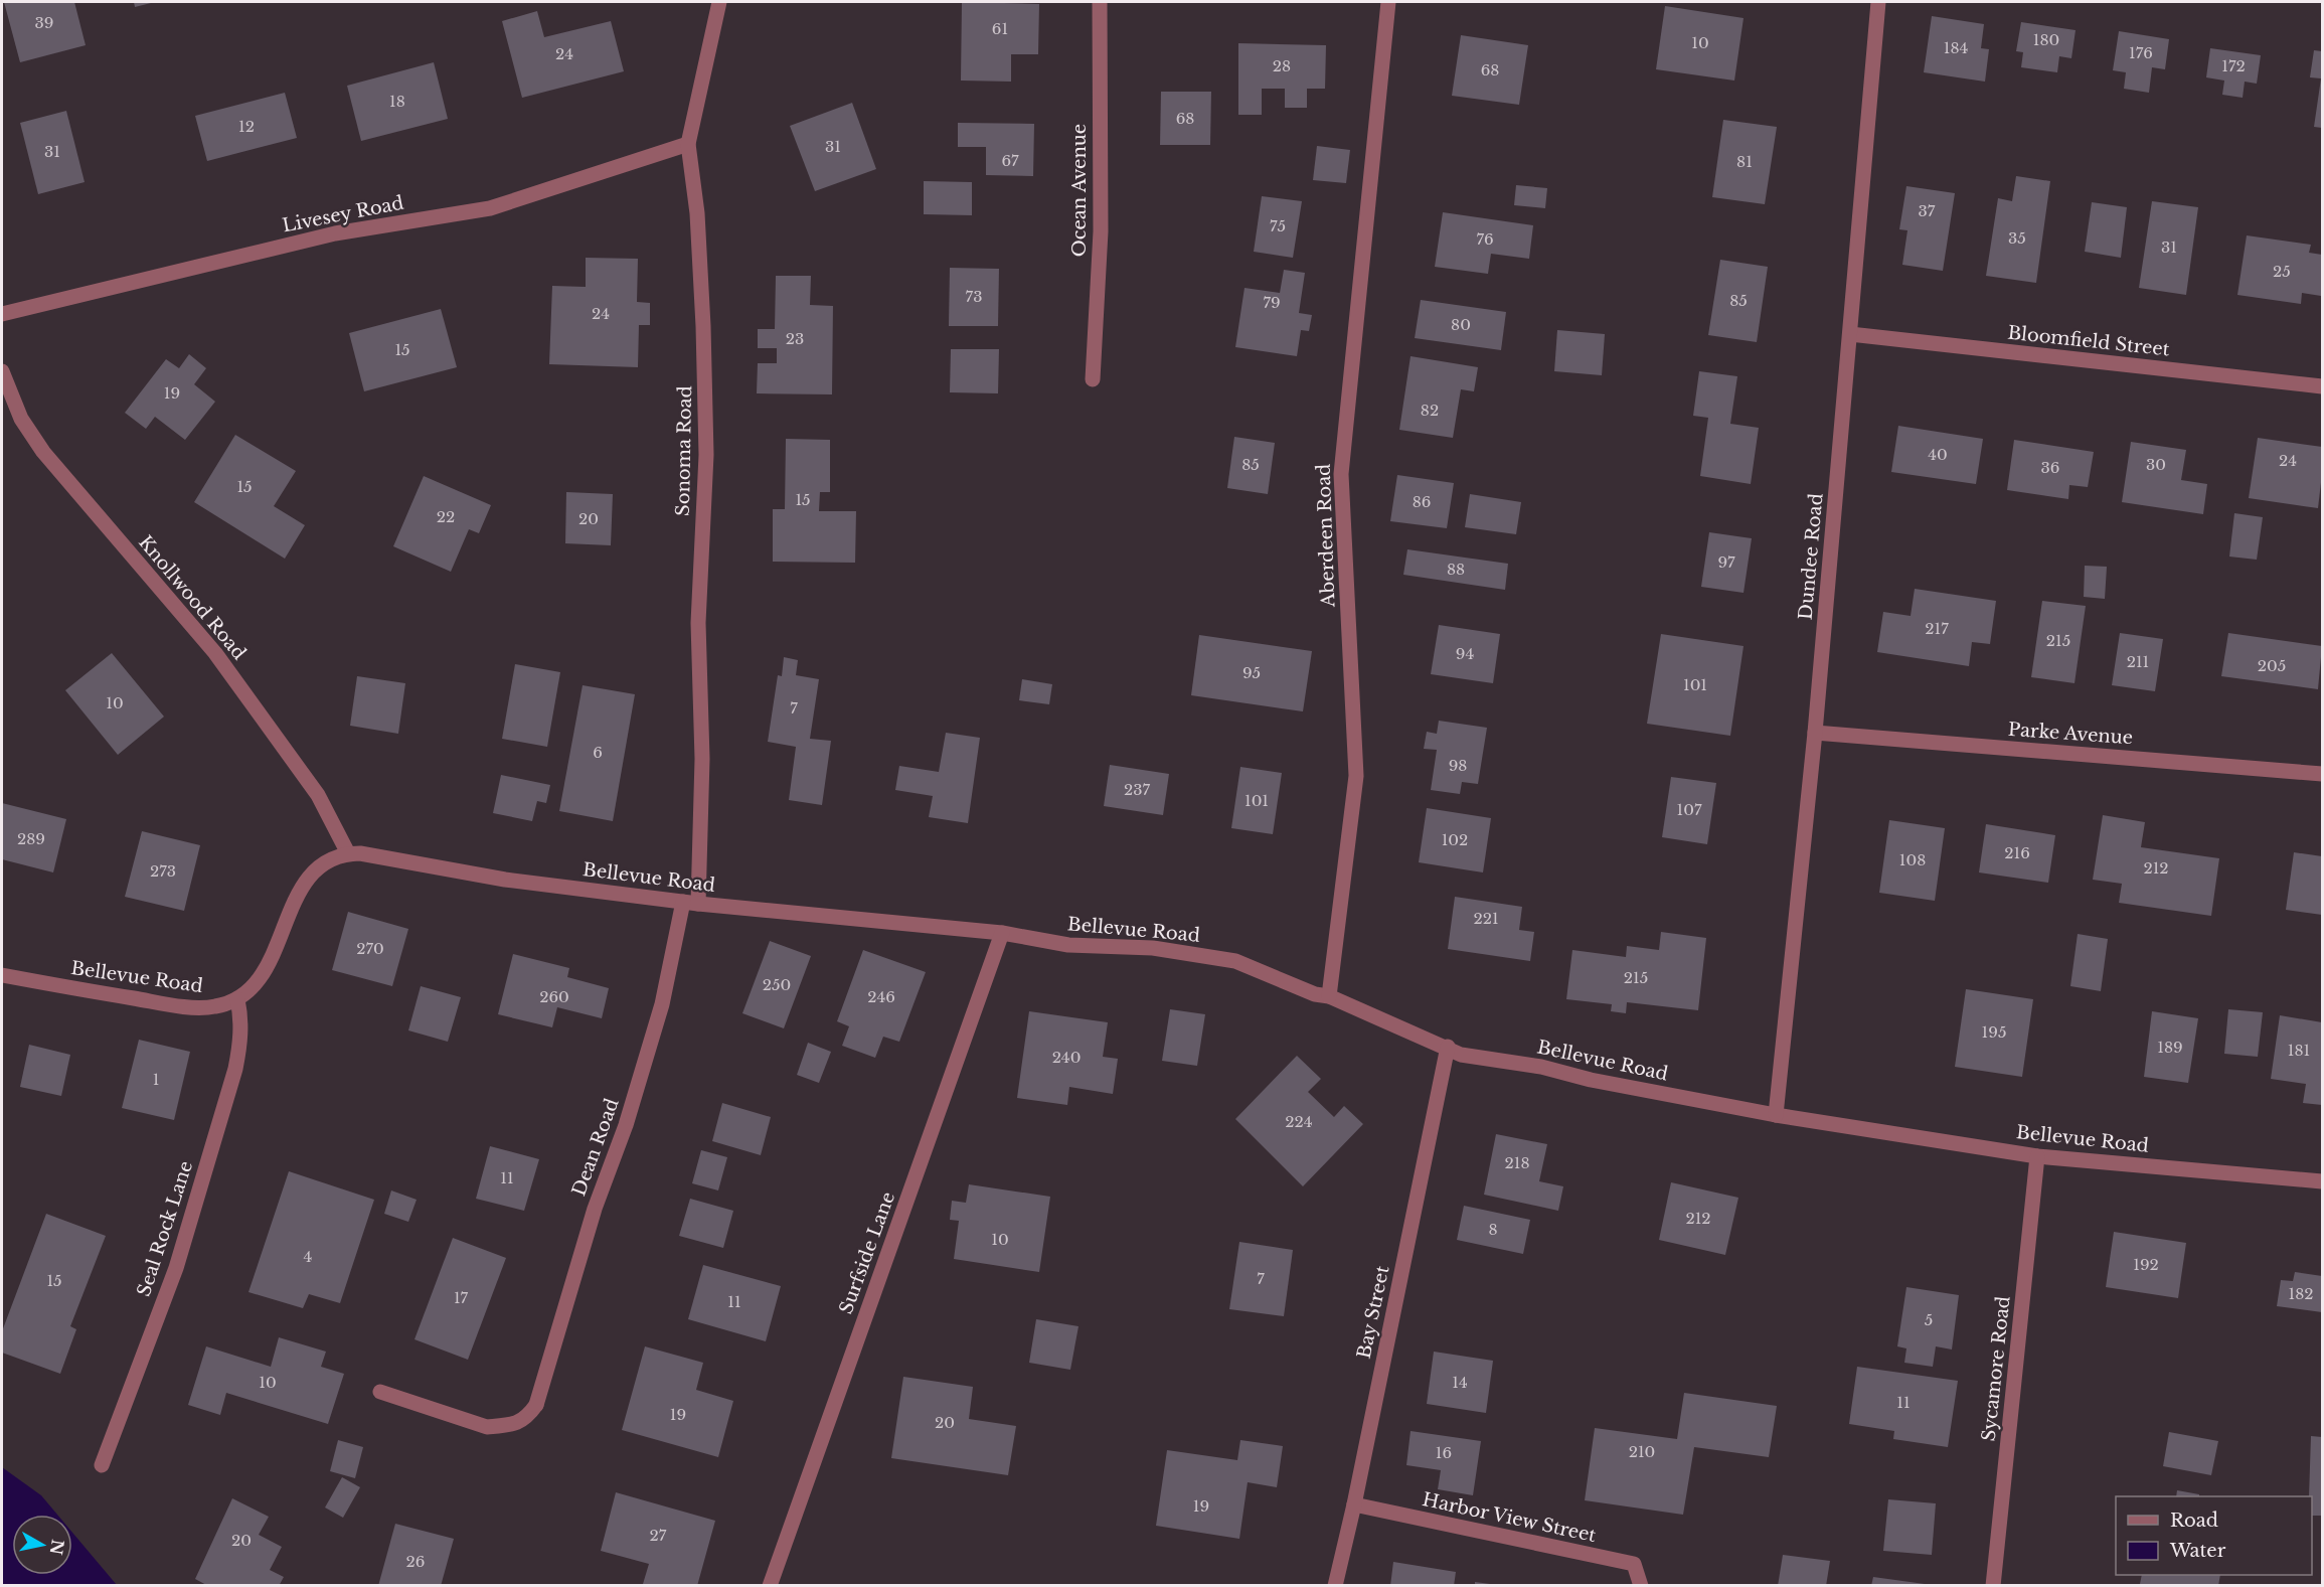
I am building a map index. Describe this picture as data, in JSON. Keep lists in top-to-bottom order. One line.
{"streets":{"street":["Ocean Avenue","Livesey Road","Bloomfield Street","Sonoma Road","Aberdeen Road","Dundee Road","Knollwood Road","Parke Avenue","Bellevue Road","Dean Road","Seal Rock Lane","Surfside Lane","Bay Street","Sycamore Road","Harbor View Street"]},"crossings":[["Livesey Road","Sonoma Road"],["Bloomfield Street","Dundee Road"],["Sonoma Road","Bellevue Road"],["Sonoma Road","Dean Road"],["Aberdeen Road","Bellevue Road"],["Dundee Road","Parke Avenue"],["Dundee Road","Bellevue Road"],["Knollwood Road","Bellevue Road"],["Bellevue Road","Dean Road"],["Bellevue Road","Seal Rock Lane"],["Bellevue Road","Surfside Lane"],["Bellevue Road","Bay Street"],["Bellevue Road","Sycamore Road"],["Bay Street","Harbor View Street"]],"house_numbers":["39","61","180","10","184","176","24","28","172","68","18","68","12","31","31","67","81","37","75","35","76","31","25","73","85","79","24","80","23","15","19","82","40","24","85","30","36","15","15","86","22","20","97","88","217","215","94","211","205","95","101","10","7","6","98","237","101","107","289","102","216","108","212","273","221","270","215","250","260","246","195","189","181","240","1","224","218","11","212","8","10","4","192","7","15","182","17","11","5","10","14","11","19","20","210","16","19","27","20","26"],"legend":["Road","Water"],"north":"right"}
